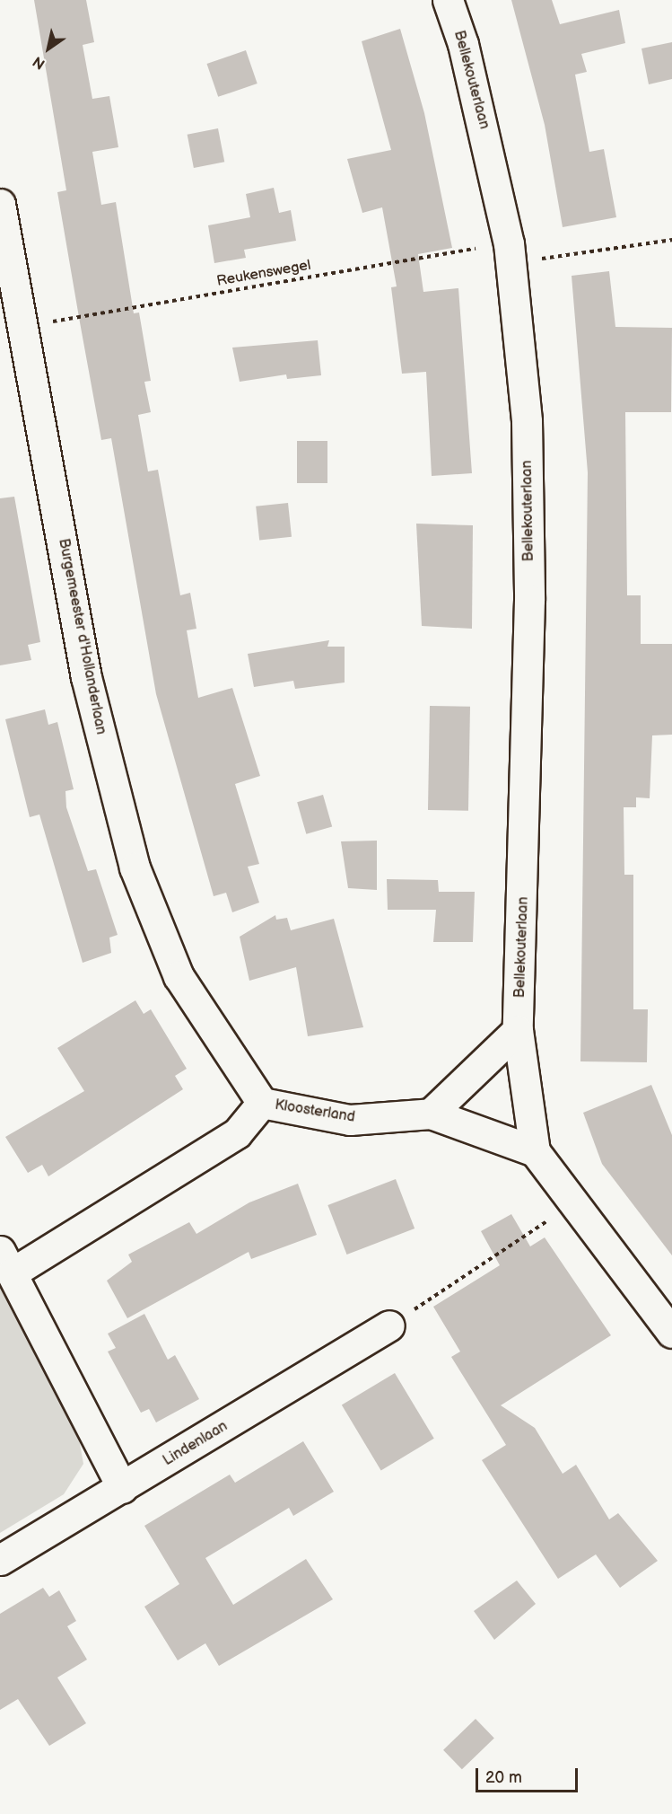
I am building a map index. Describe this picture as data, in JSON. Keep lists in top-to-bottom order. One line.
{"streets":{"street":["Bellekouterlaan","Burgemeester d'Hollanderlaan","Kloosterland","Lindenlaan"],"path":["Reukenswegel"]},"crossings":[["Bellekouterlaan","Reukenswegel"],["Bellekouterlaan","Kloosterland"],["Reukenswegel","Burgemeester d'Hollanderlaan"],["Burgemeester d'Hollanderlaan","Kloosterland"],["Kloosterland","Lindenlaan"]],"scale_bar":"20 m","north":"bottom left"}
